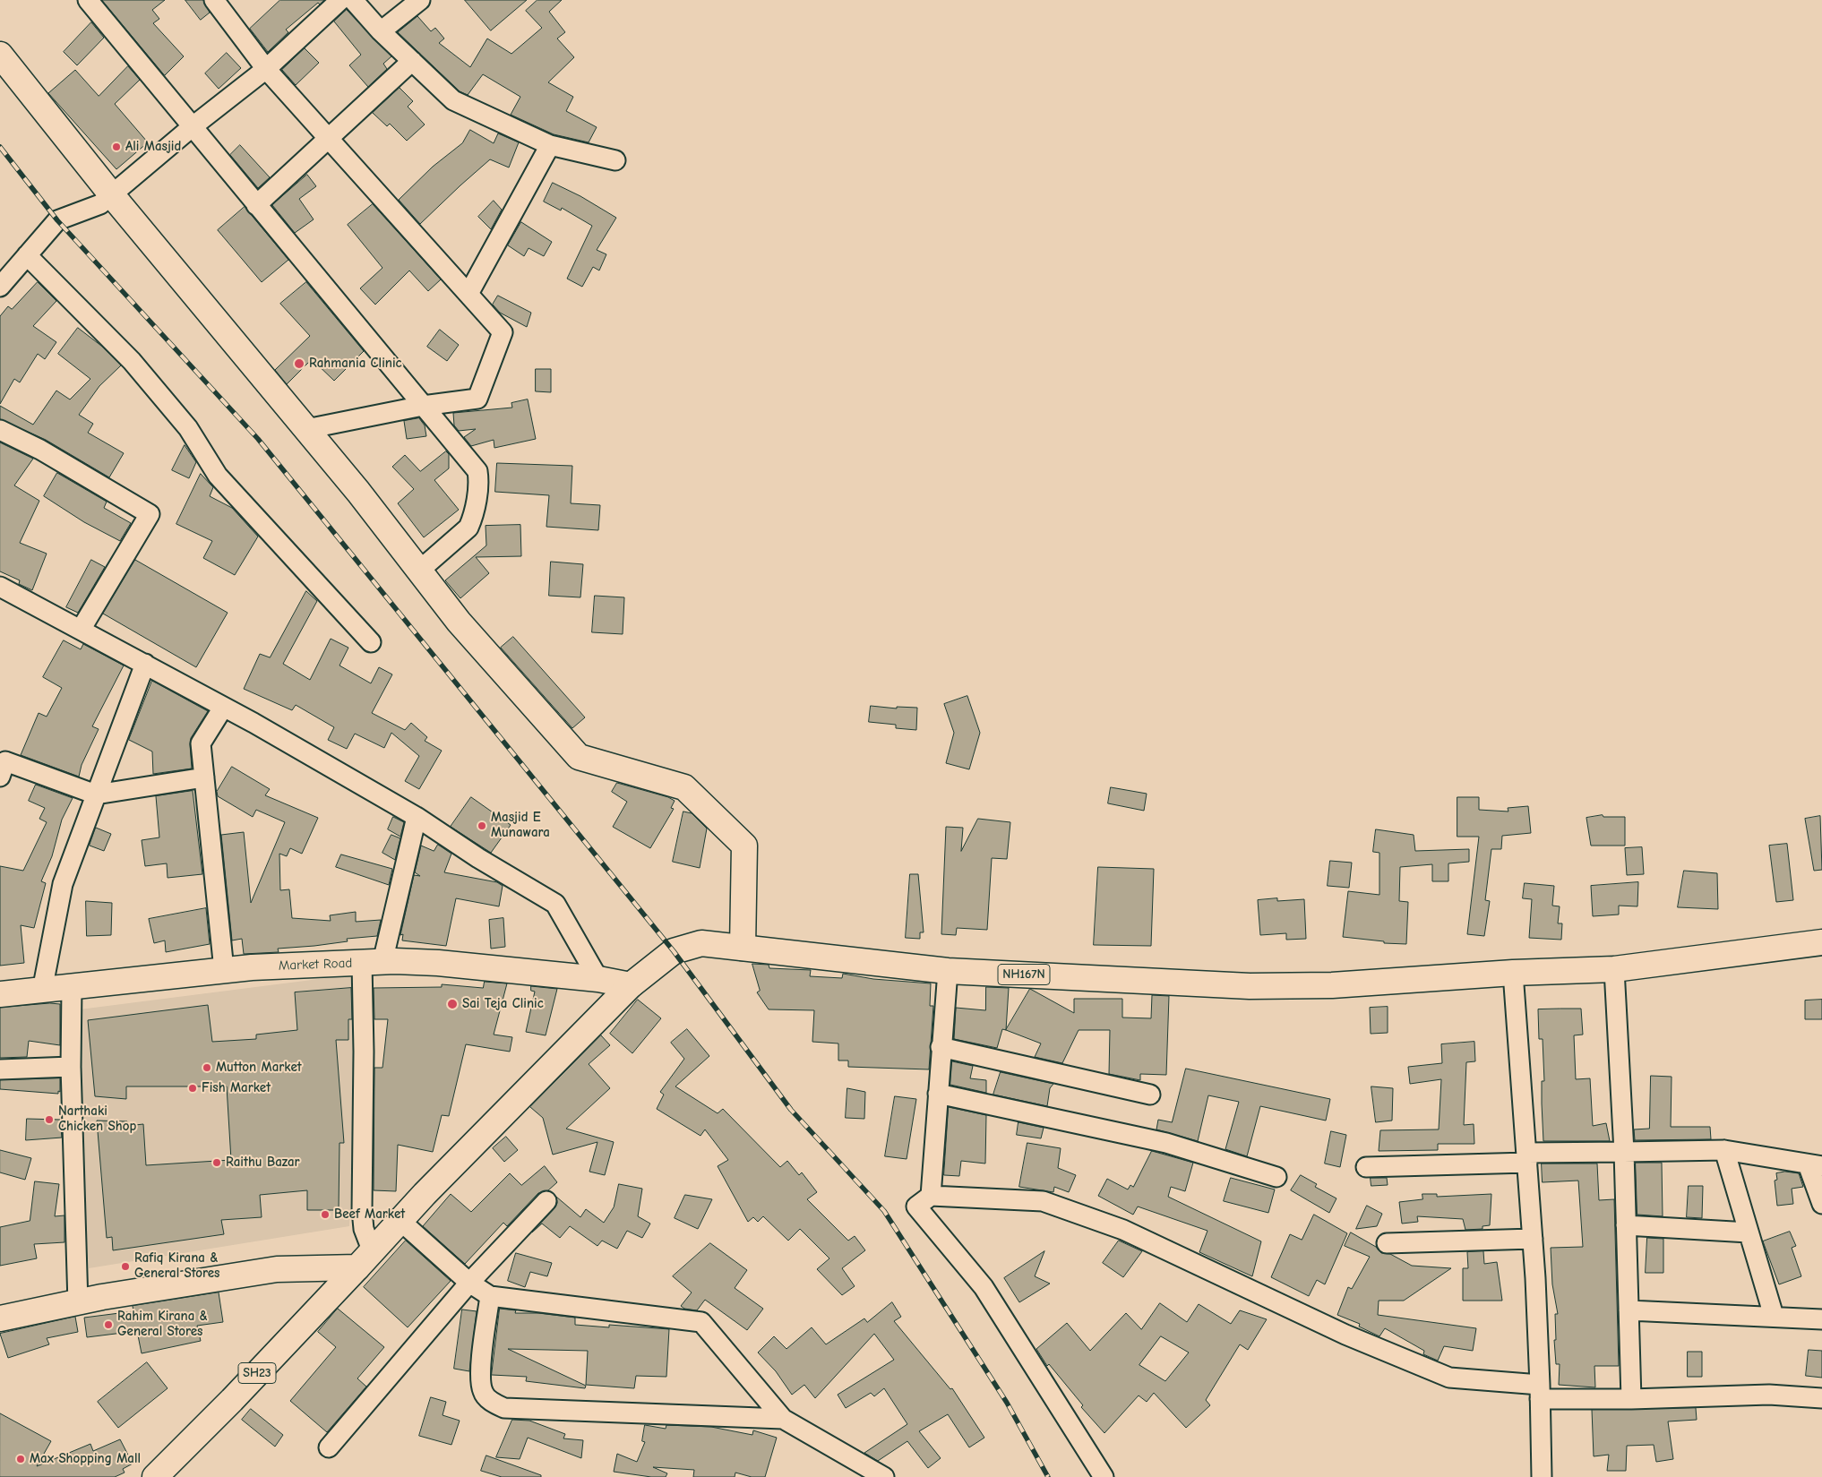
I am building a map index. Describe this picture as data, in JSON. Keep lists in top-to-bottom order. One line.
{"streets":{"main road":["Market Road","NH167N","SH23"]},"crossings":[["Market Road","NH167N"],["NH167N","SH23"]],"places":["Ali Masjid","Rahmania Clinic","Masjid E Munawara","Sai Teja Clinic","Mutton Market","Fish Market","Narthaki Chicken Shop","Raithu Bazar","Beef Market","Rafiq Kirana & General Stores","Rahim Kirana & General Stores","Max Shopping Mall"]}
